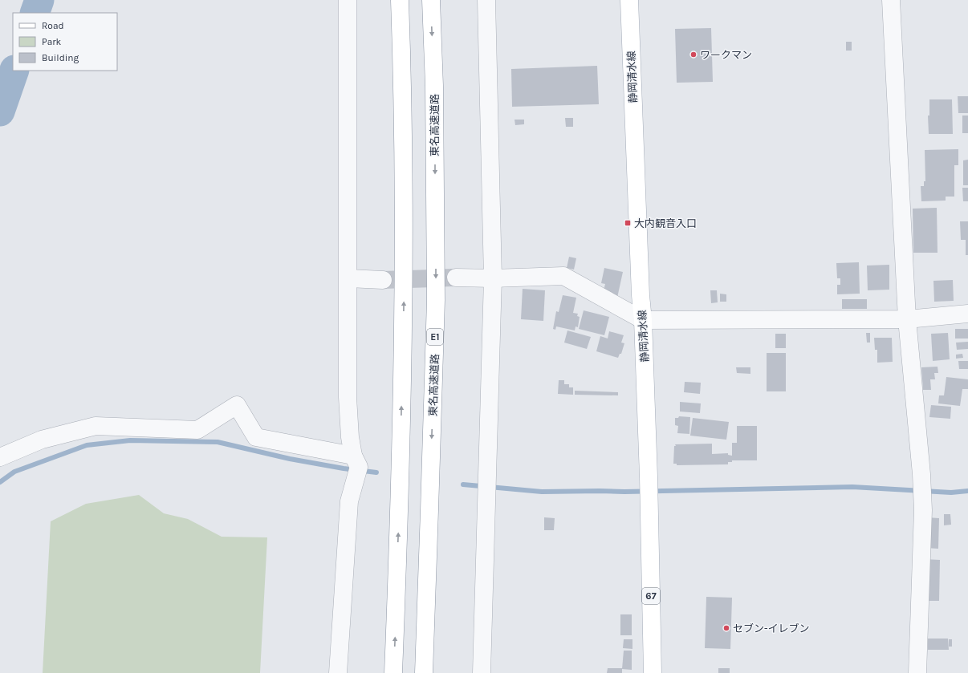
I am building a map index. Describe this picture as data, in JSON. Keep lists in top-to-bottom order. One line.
{"streets":{"main road":["静岡清水線","東名高速道路","E1","67"]},"places":{"other":["ワークマン","セブン-イレブン"],"transit":["大内観音入口"]},"legend":["Road","Park","Building"]}
